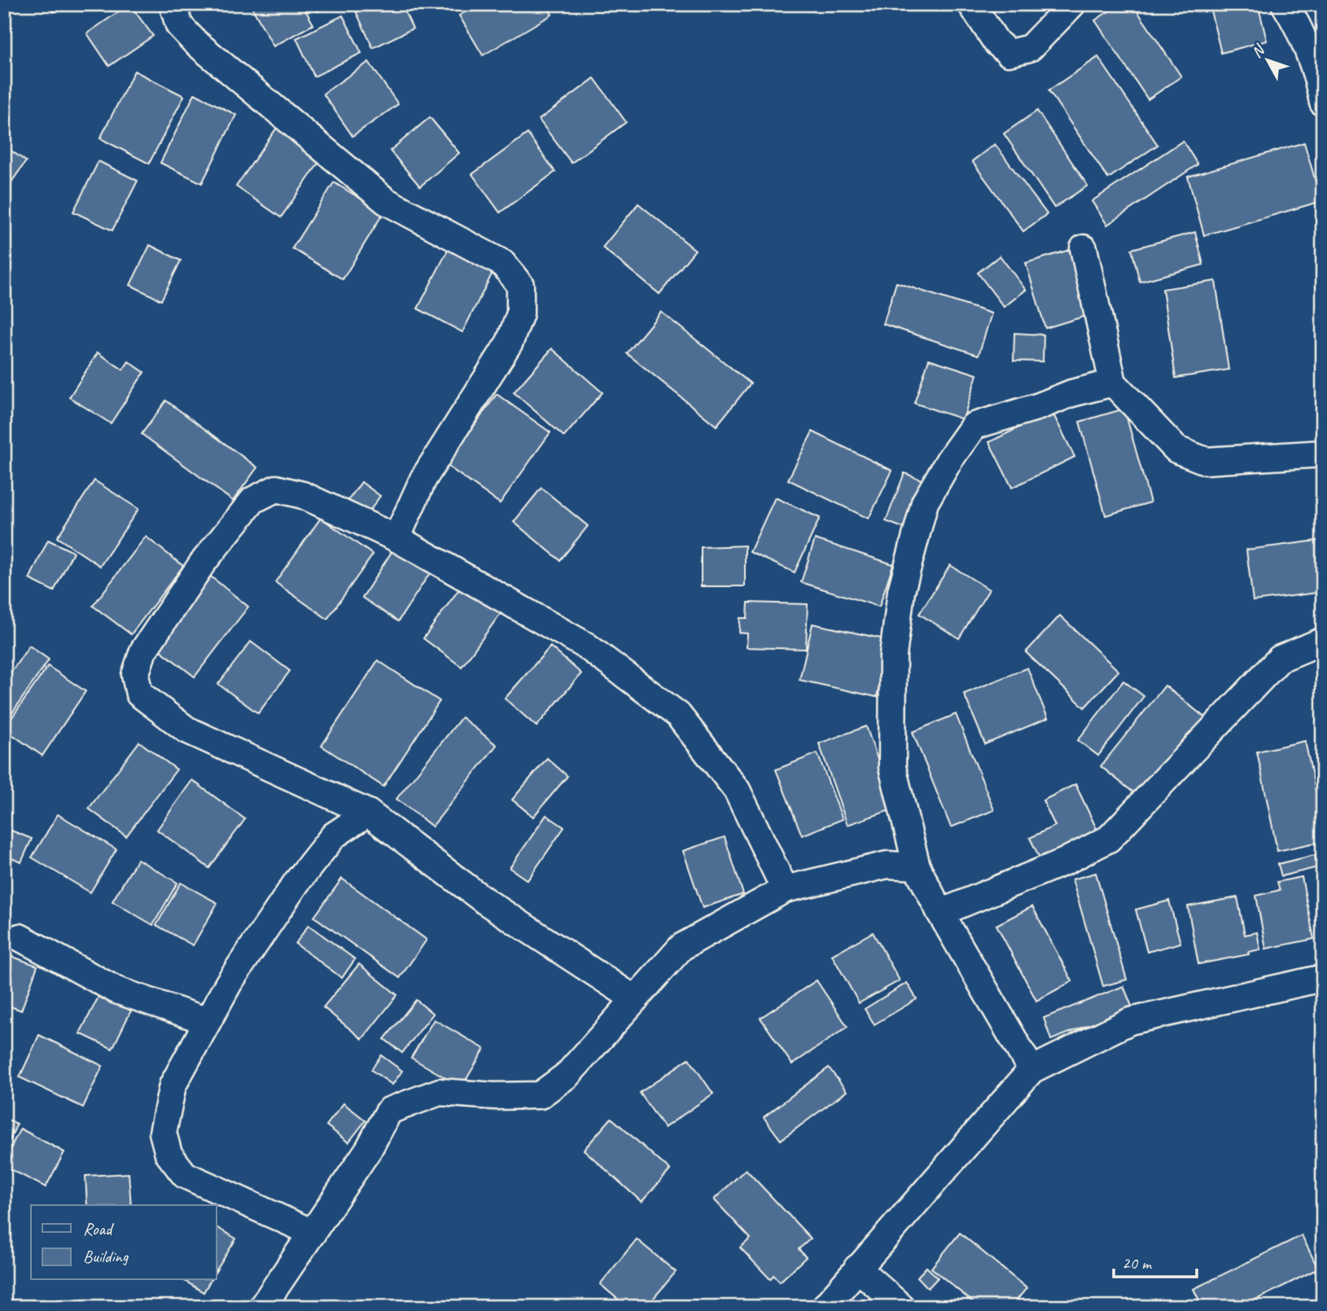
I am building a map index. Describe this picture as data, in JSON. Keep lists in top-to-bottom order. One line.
{"legend":["Road","Building"],"scale_bar":"20 m","north":"top left"}
